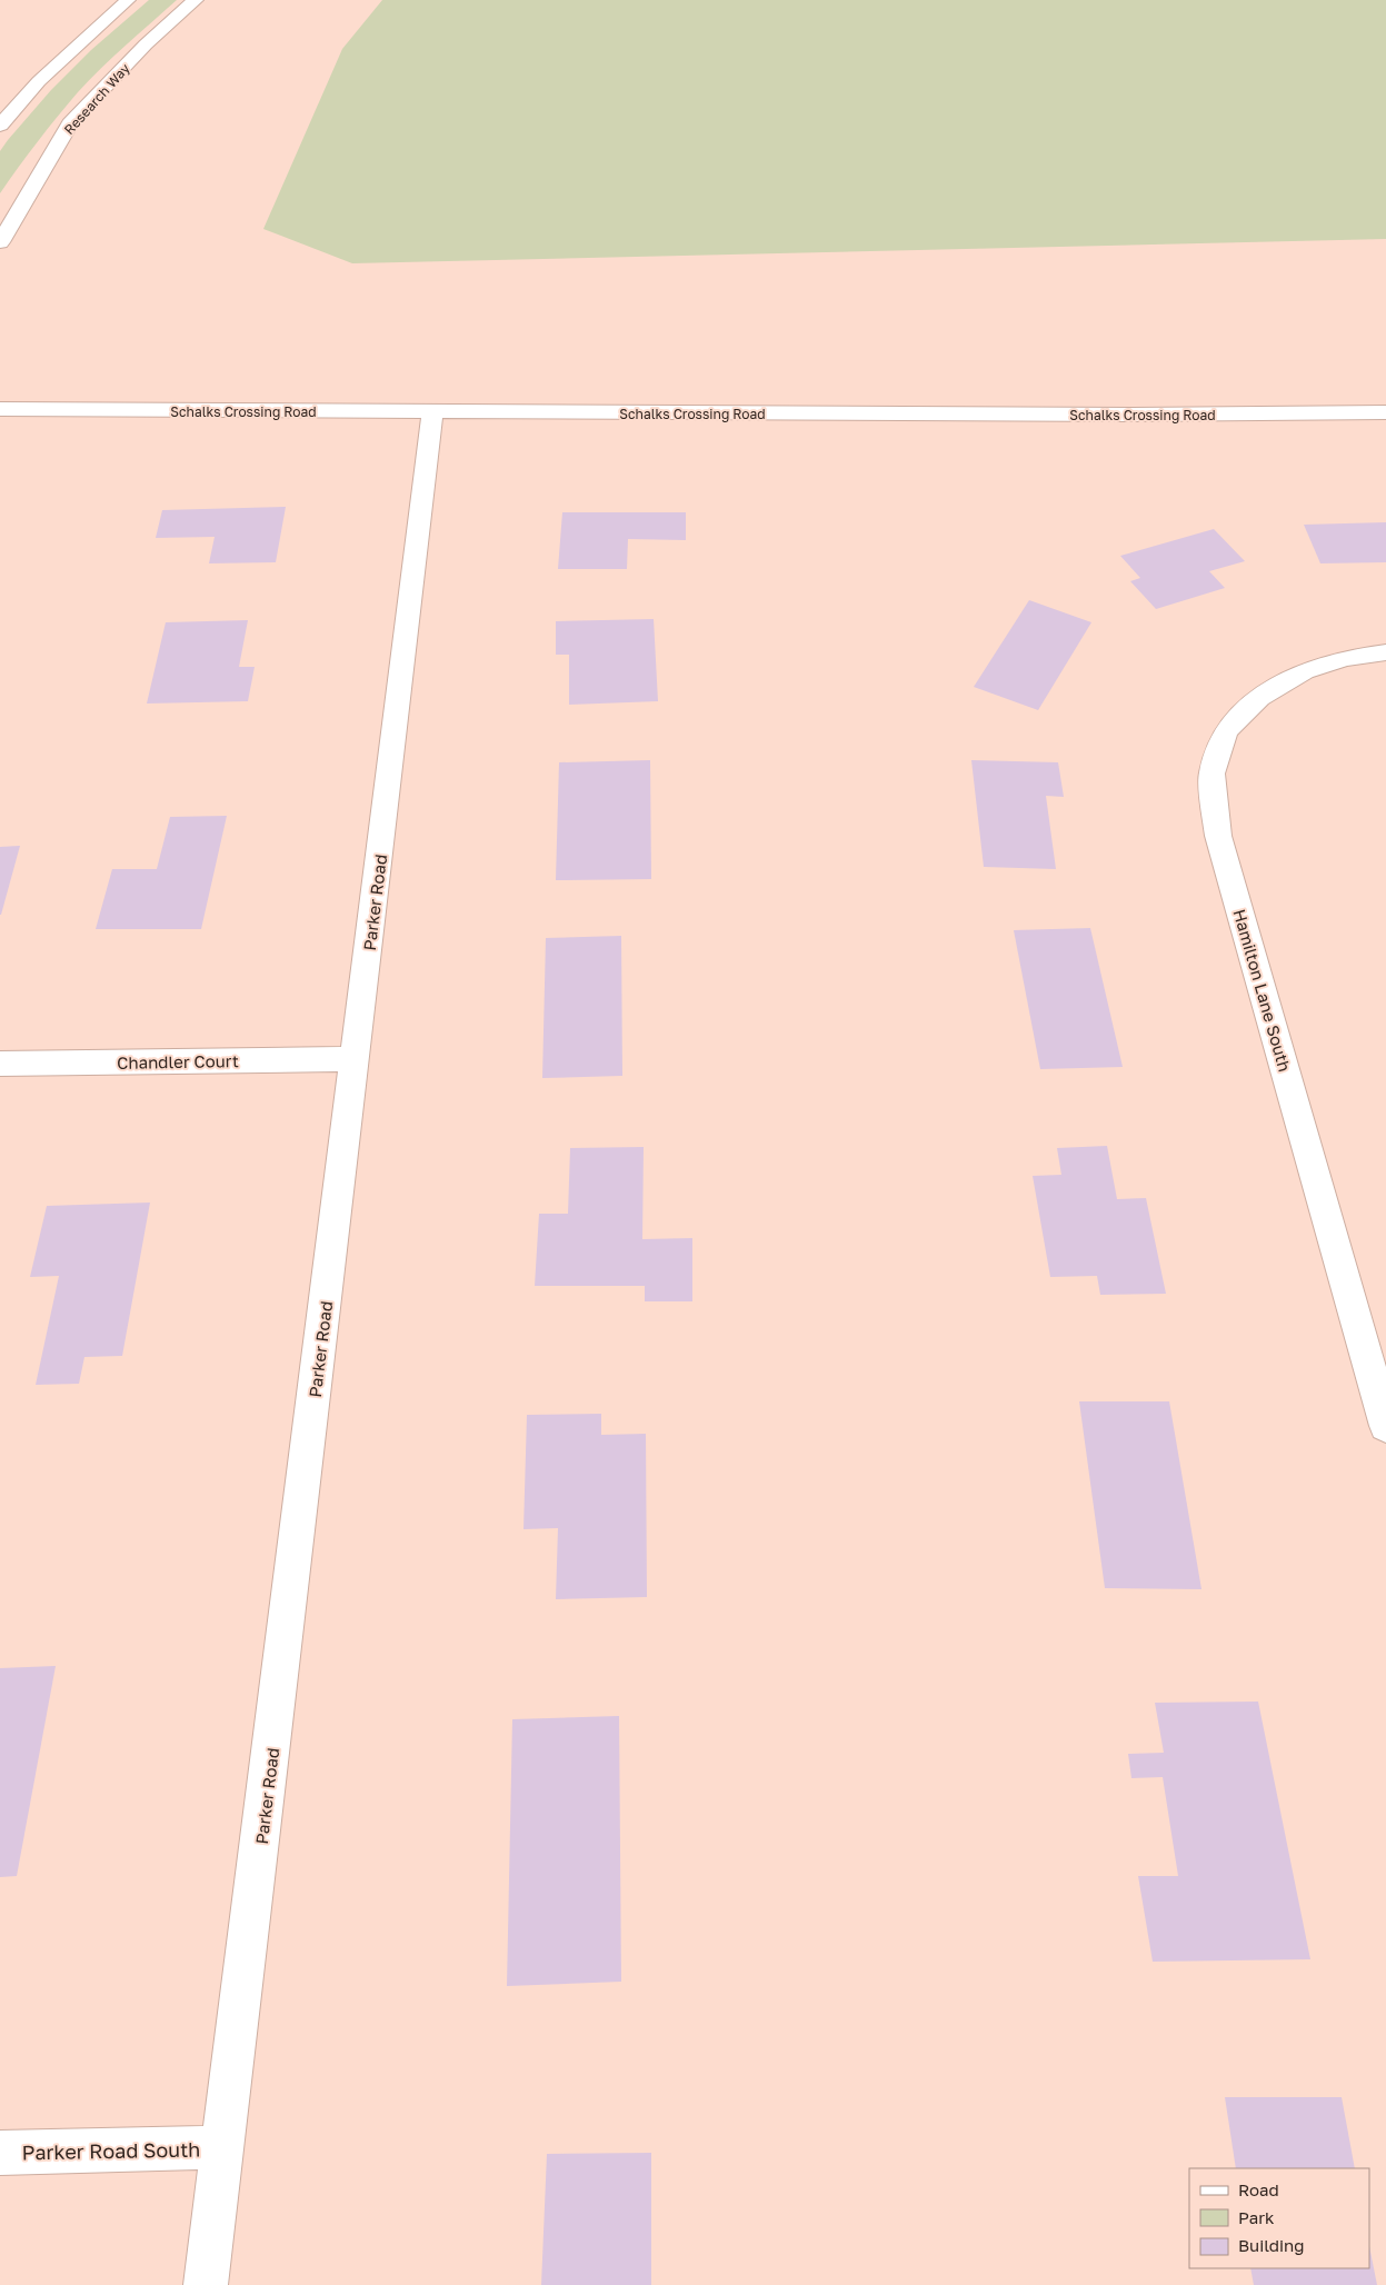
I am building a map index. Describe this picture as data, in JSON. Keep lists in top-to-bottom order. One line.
{"streets":{"street":["Research Way","Schalks Crossing Road","Parker Road","Hamilton Lane South","Chandler Court","Parker Road South"]},"crossings":[["Schalks Crossing Road","Parker Road"],["Parker Road","Chandler Court"],["Parker Road","Parker Road South"]],"legend":["Road","Park","Building"]}
